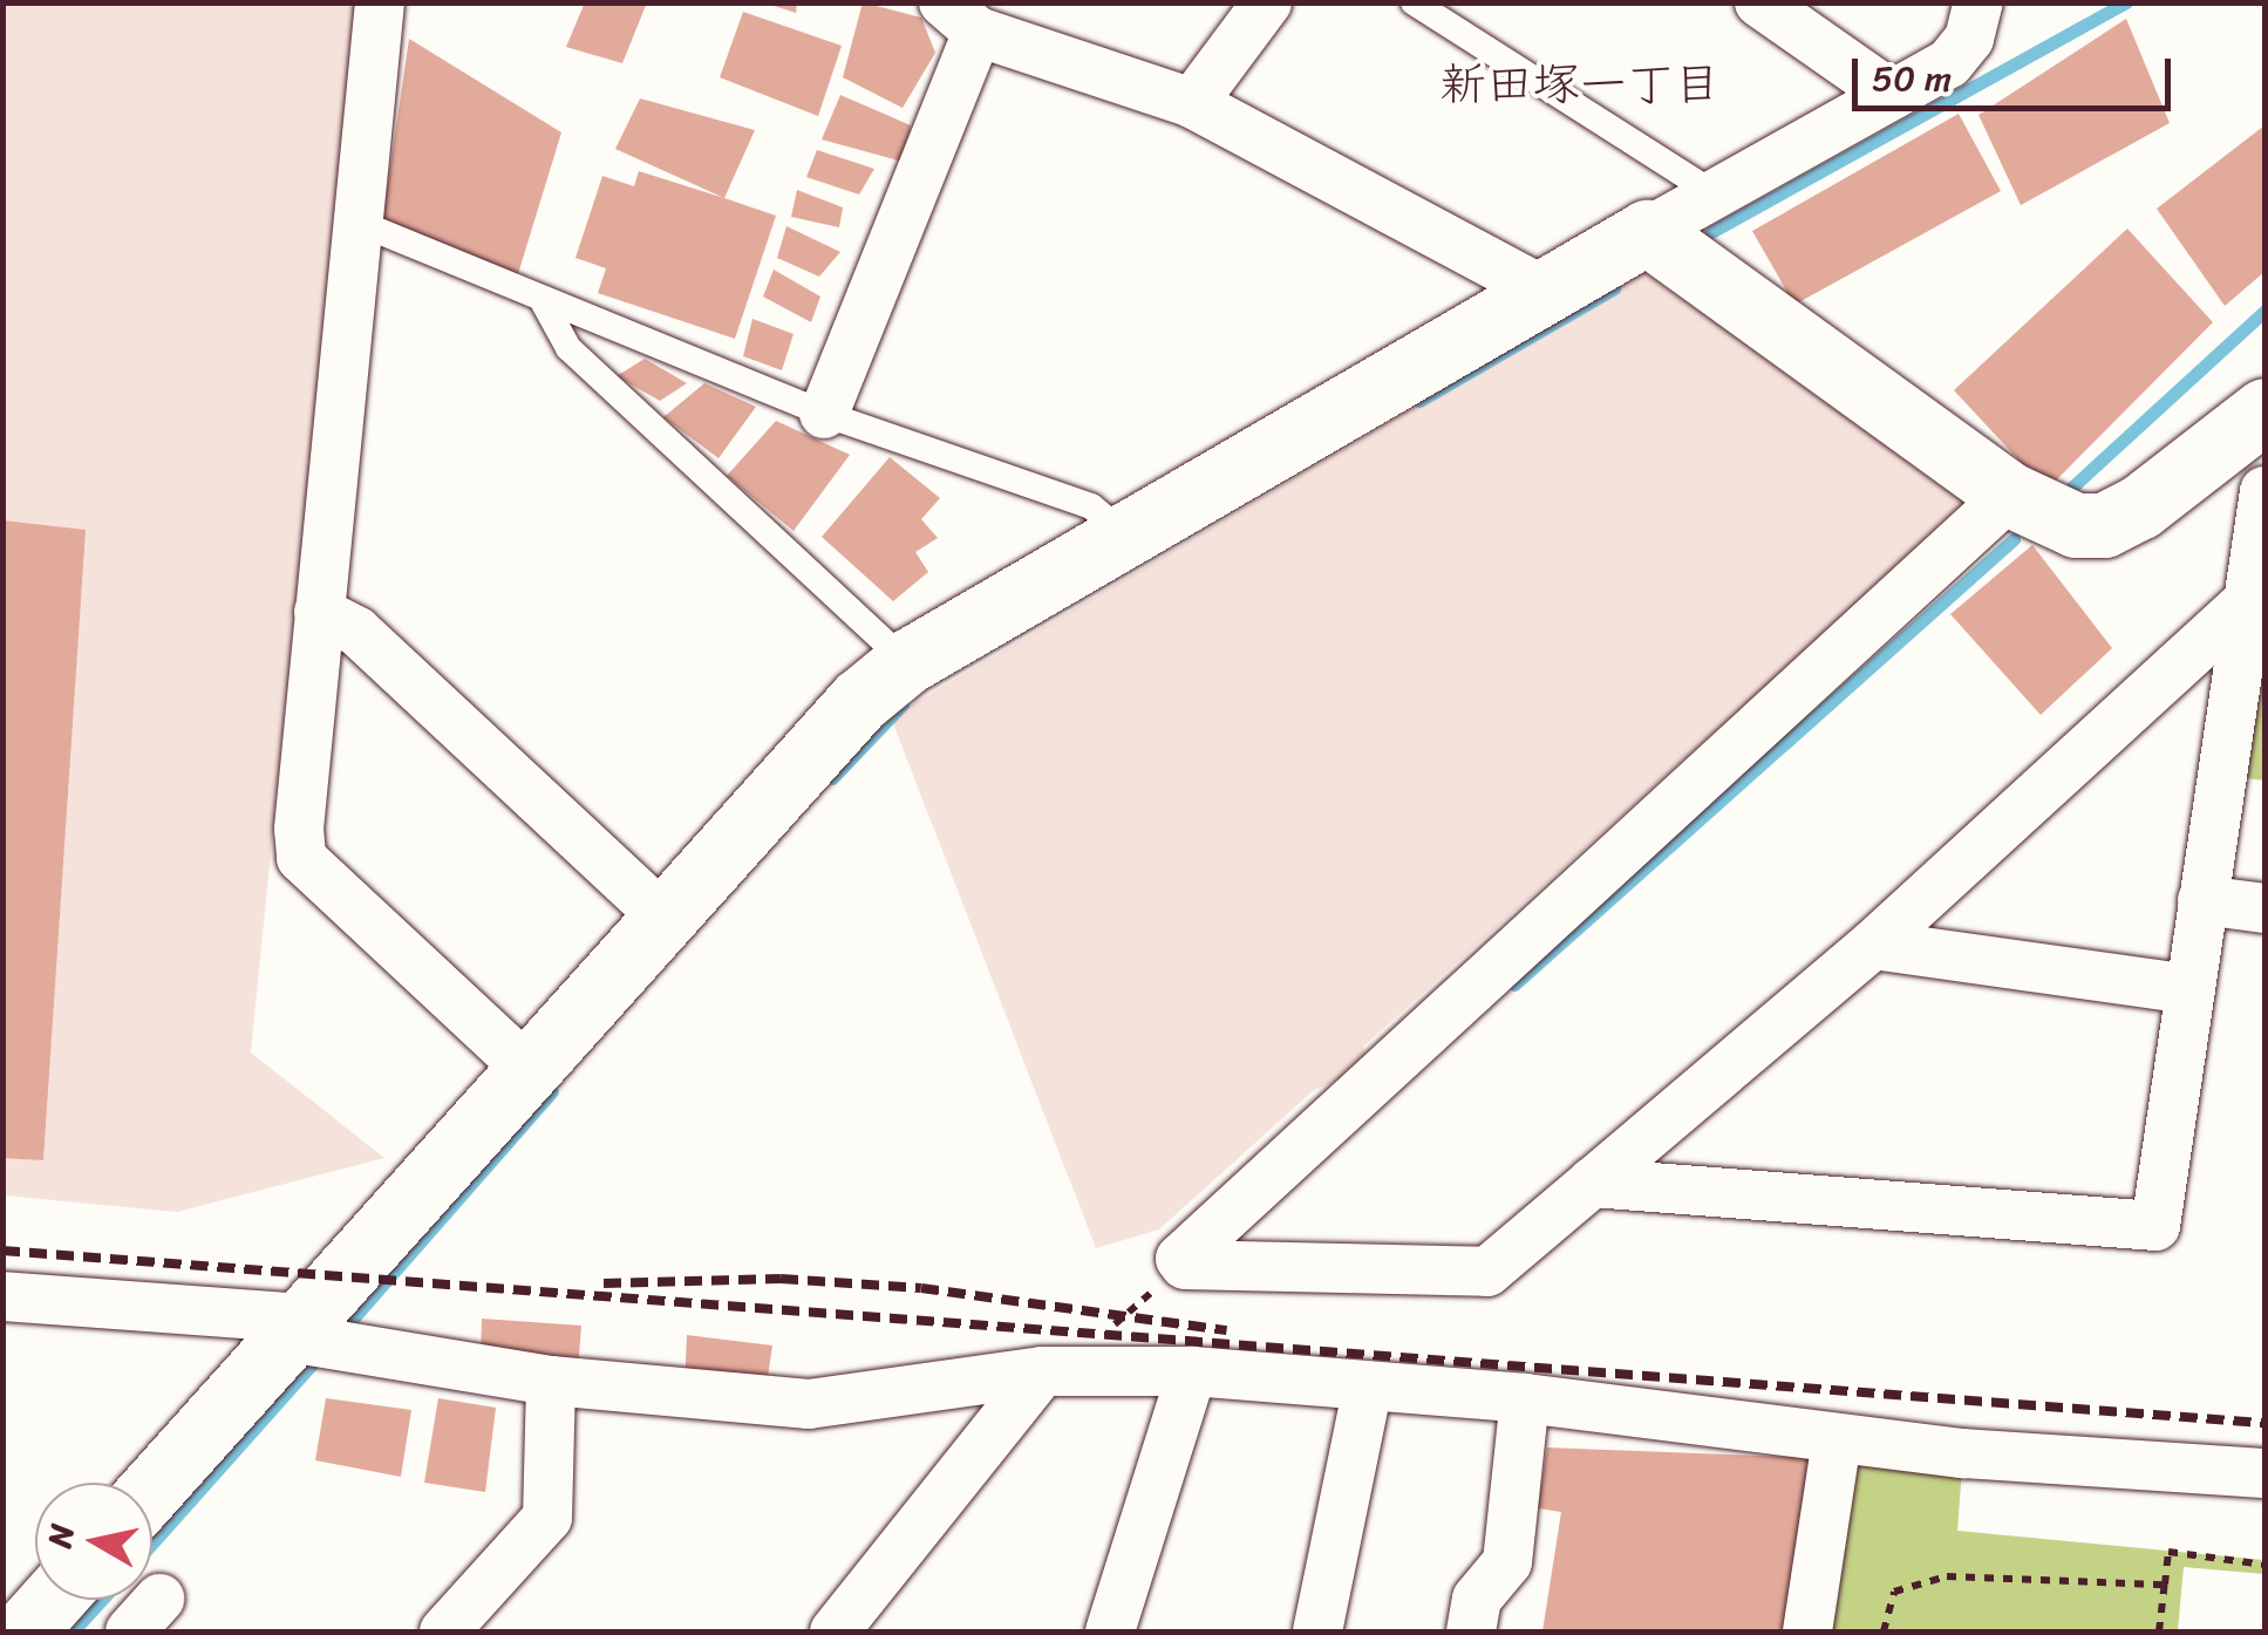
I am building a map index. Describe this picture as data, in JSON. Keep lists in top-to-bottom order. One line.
{"districts":["新田塚一丁目"],"scale_bar":"50 m","north":"left"}
